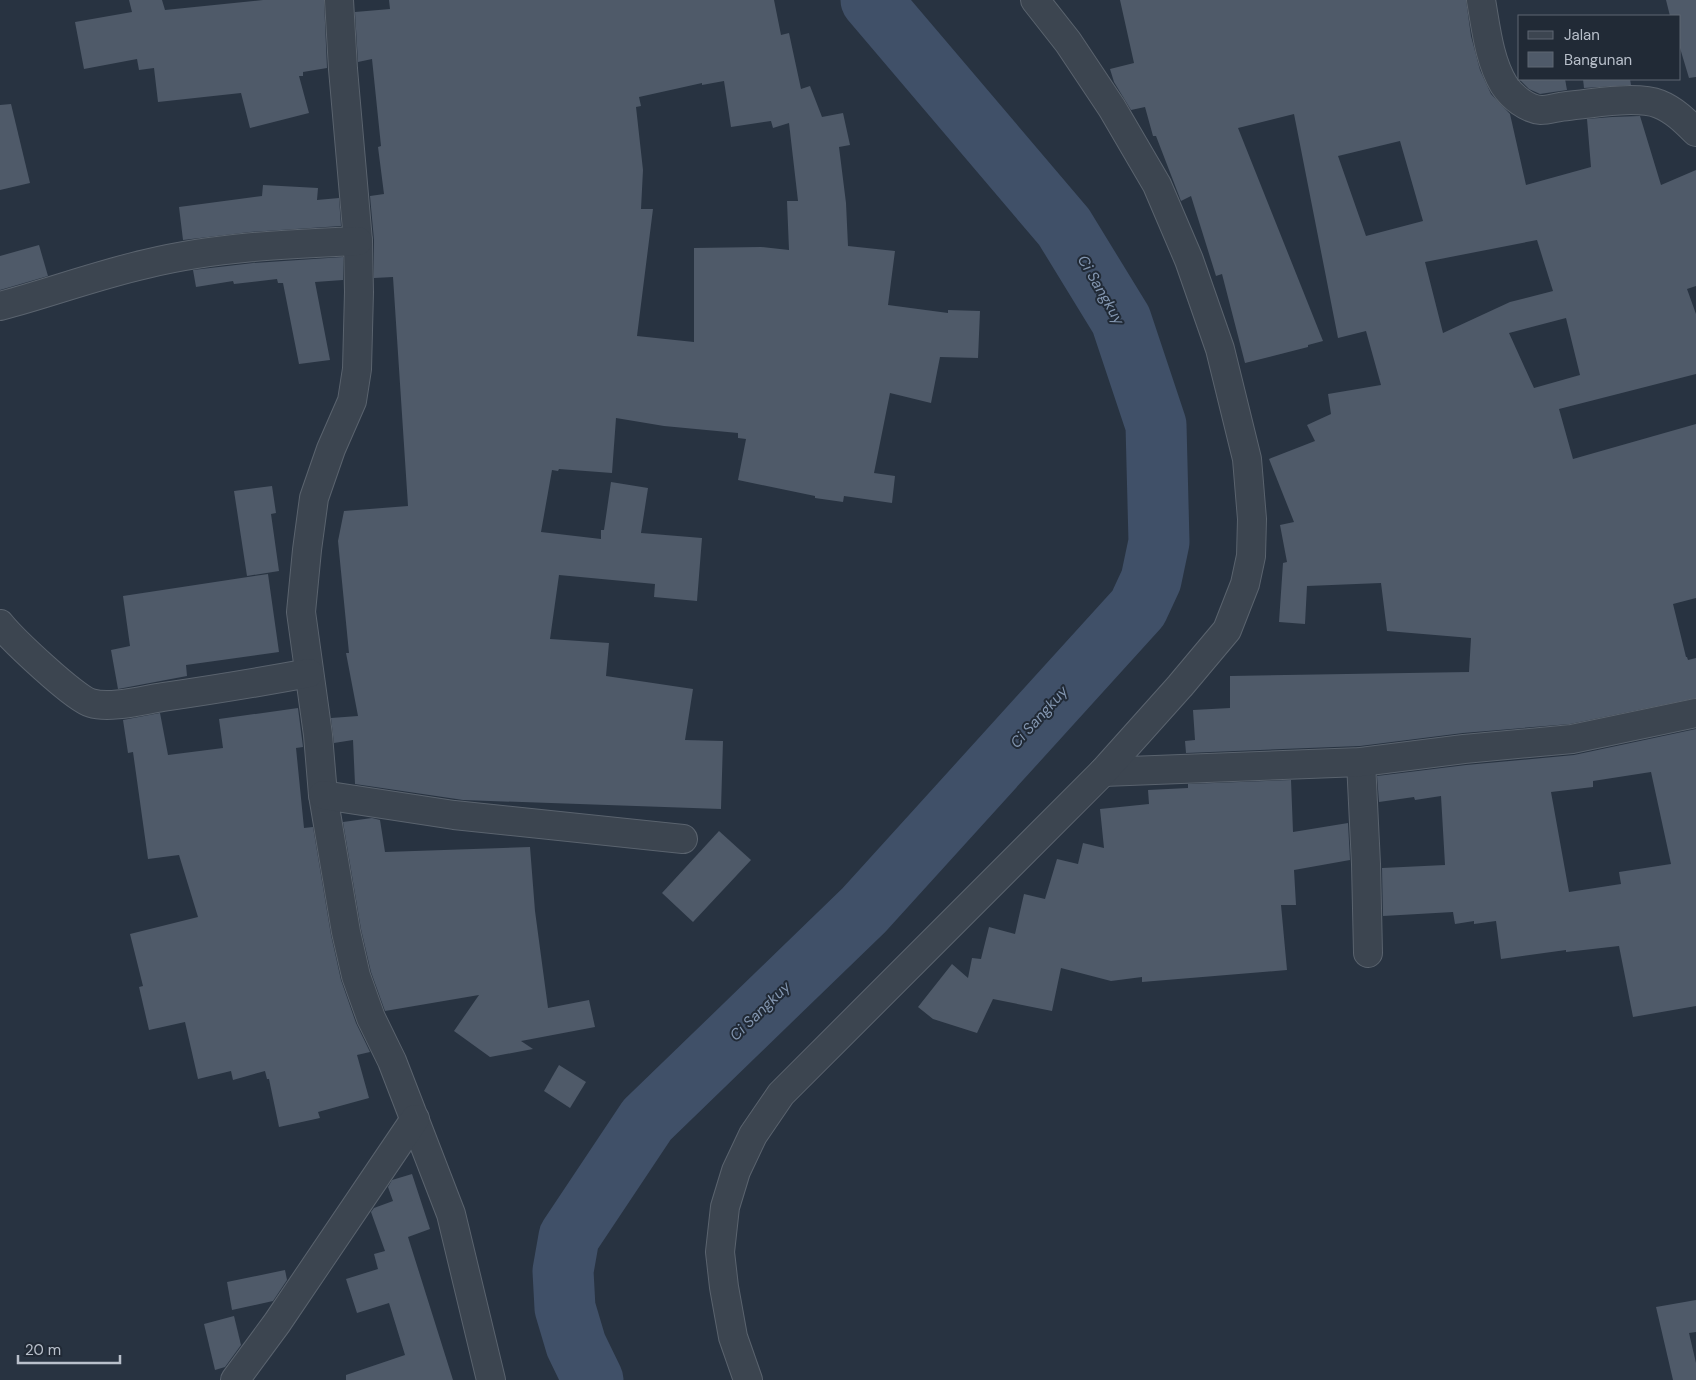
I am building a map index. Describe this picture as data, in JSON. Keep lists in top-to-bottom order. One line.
{"water":["Ci Sangkuy"],"legend":["Jalan","Bangunan"],"scale_bar":"20 m"}
